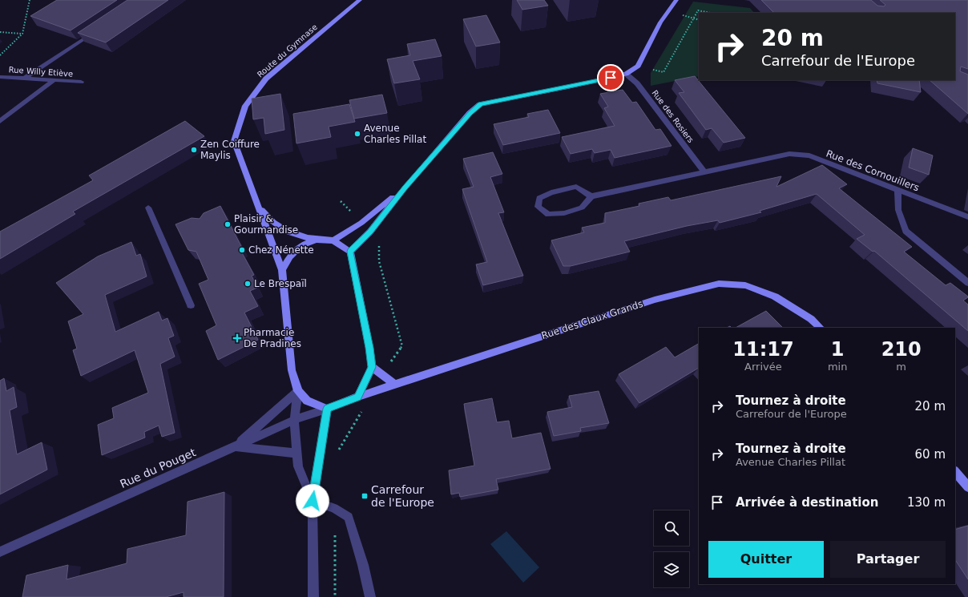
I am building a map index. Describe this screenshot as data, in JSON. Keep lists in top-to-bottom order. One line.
{"streets":{"street":["Route du Gymnase","Rue Willy Etiève","Rue des Rosiers","Rue des Cornouillers","Rue des Claux Grands","Rue du Pouget"]},"crossings":[["Rue des Rosiers","Rue des Cornouillers"]],"places":{"other":["Avenue Charles Pillat","Zen Coiffure Maylis","Plaisir & Gourmandise","Chez Nénette","Le Brespaïl"],"health":["Pharmacie De Pradines"],"transit":["Carrefour de l'Europe"]},"page":{"turn":["20 m","Carrefour de l'Europe"],"eta":["11:17","Arrivée","1","min","210","m"],"list":[{"name":"Tournez à droite","note":"Carrefour de l'Europe","value":"20 m"},{"name":"Tournez à droite","note":"Avenue Charles Pillat","value":"60 m"},{"name":"Arrivée à destination","value":"130 m"}],"buttons":["Quitter","Partager"]}}
